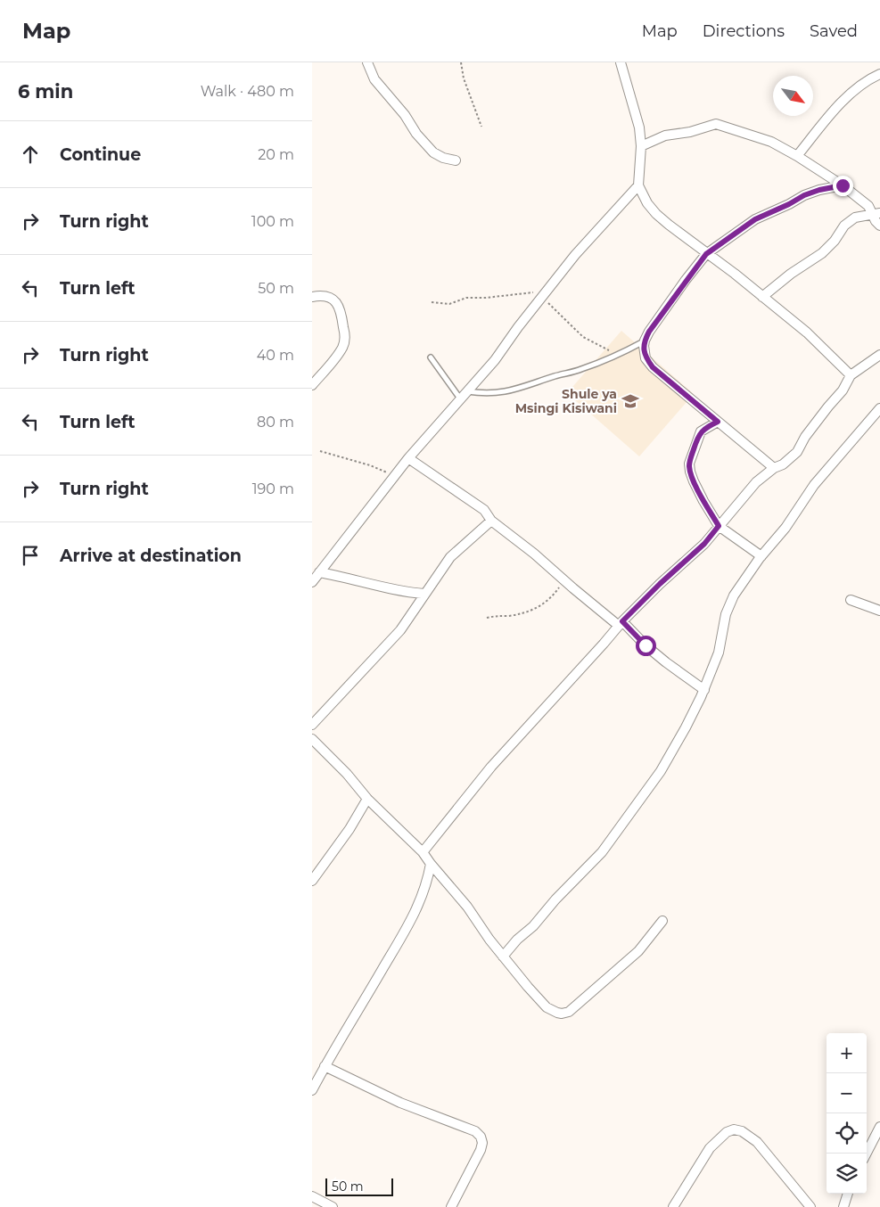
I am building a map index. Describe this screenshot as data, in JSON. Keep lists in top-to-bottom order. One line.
{"places":{"school or university":["Shule ya Msingi Kisiwani"]},"scale_bar":"50 m","north":"bottom right","page":{"header":"Map","nav":["Map","Directions","Saved"],"heading":["6 min","Walk · 480 m"],"list":[["Continue","20 m"],["Turn right","100 m"],["Turn left","50 m"],["Turn right","40 m"],["Turn left","80 m"],["Turn right","190 m"],"Arrive at destination"],"map_buttons":["+","−"],"scale":"50 m"}}
